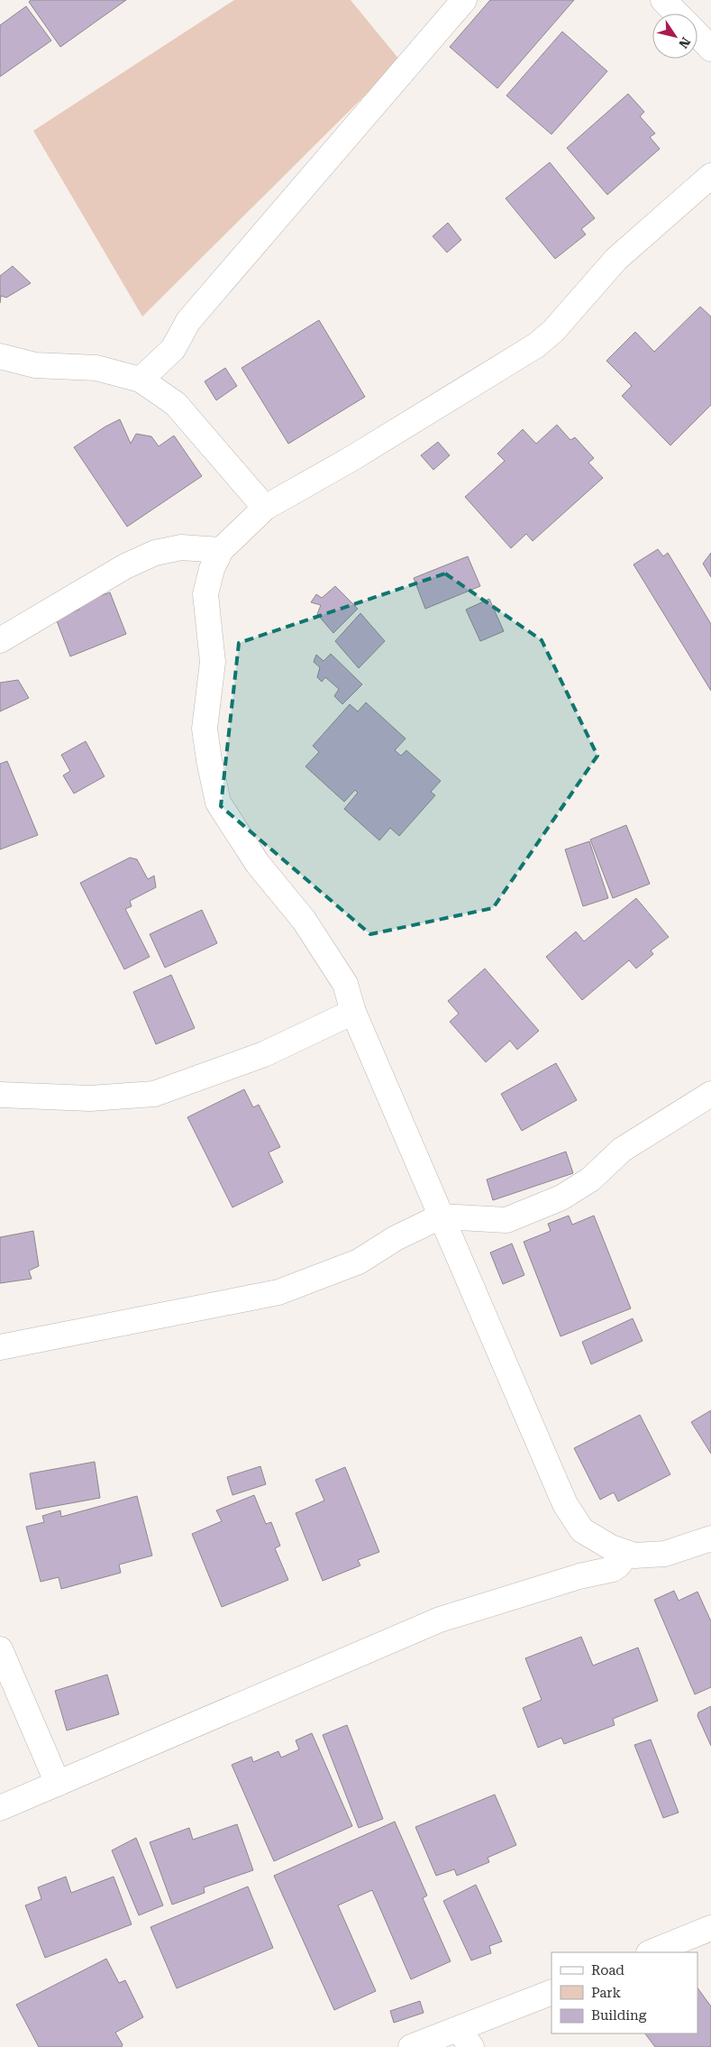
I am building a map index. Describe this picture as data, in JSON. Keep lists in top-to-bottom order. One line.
{"legend":["Road","Park","Building"],"north":"bottom right"}
